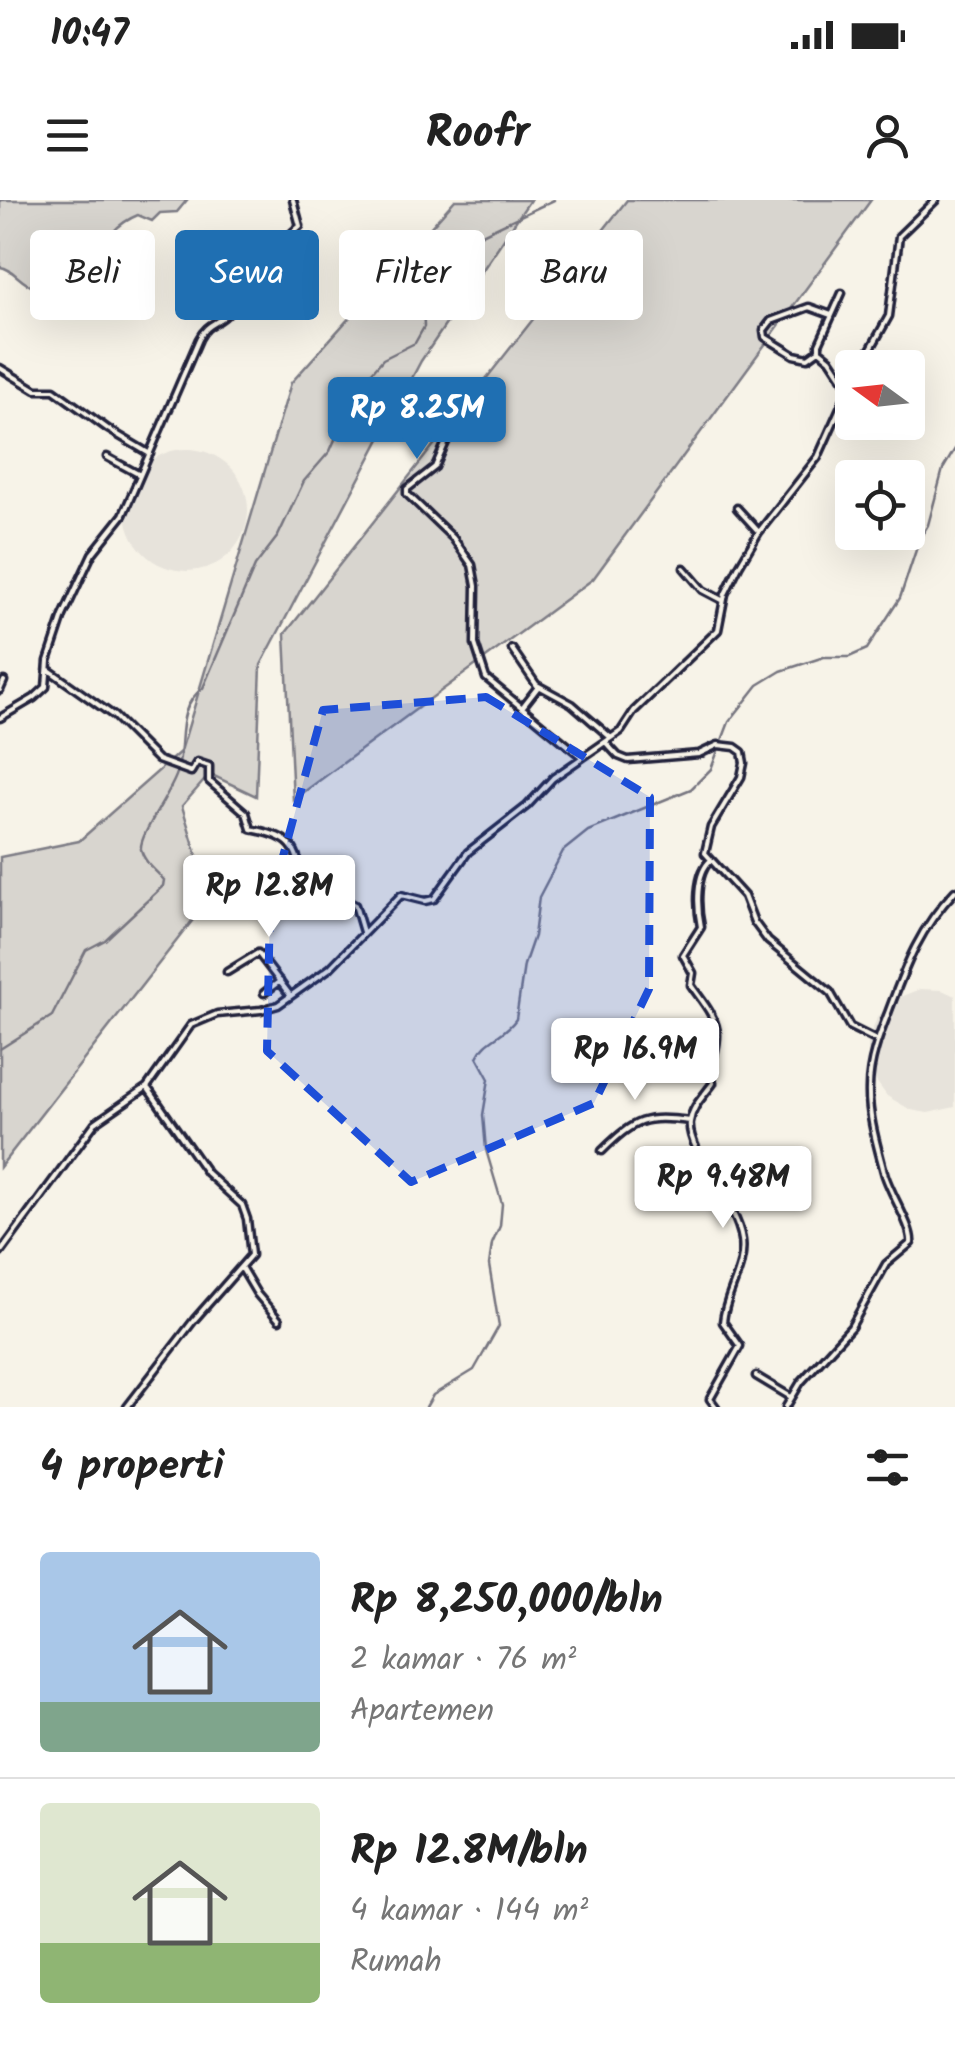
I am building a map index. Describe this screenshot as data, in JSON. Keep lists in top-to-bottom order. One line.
{"north":"left","page":{"status":"10:47","header":"Roofr","chip":["Beli","Sewa","Filter","Baru"],"price":["Rp 8.25M","Rp 12.8M","Rp 16.9M","Rp 9.48M"],"heading":"4 properti","list":[{"name":"Rp 8,250,000/bln","note":"2 kamar · 76 m² · Apartemen"},{"name":"Rp 12.8M/bln","note":"4 kamar · 144 m² · Rumah"}]}}
